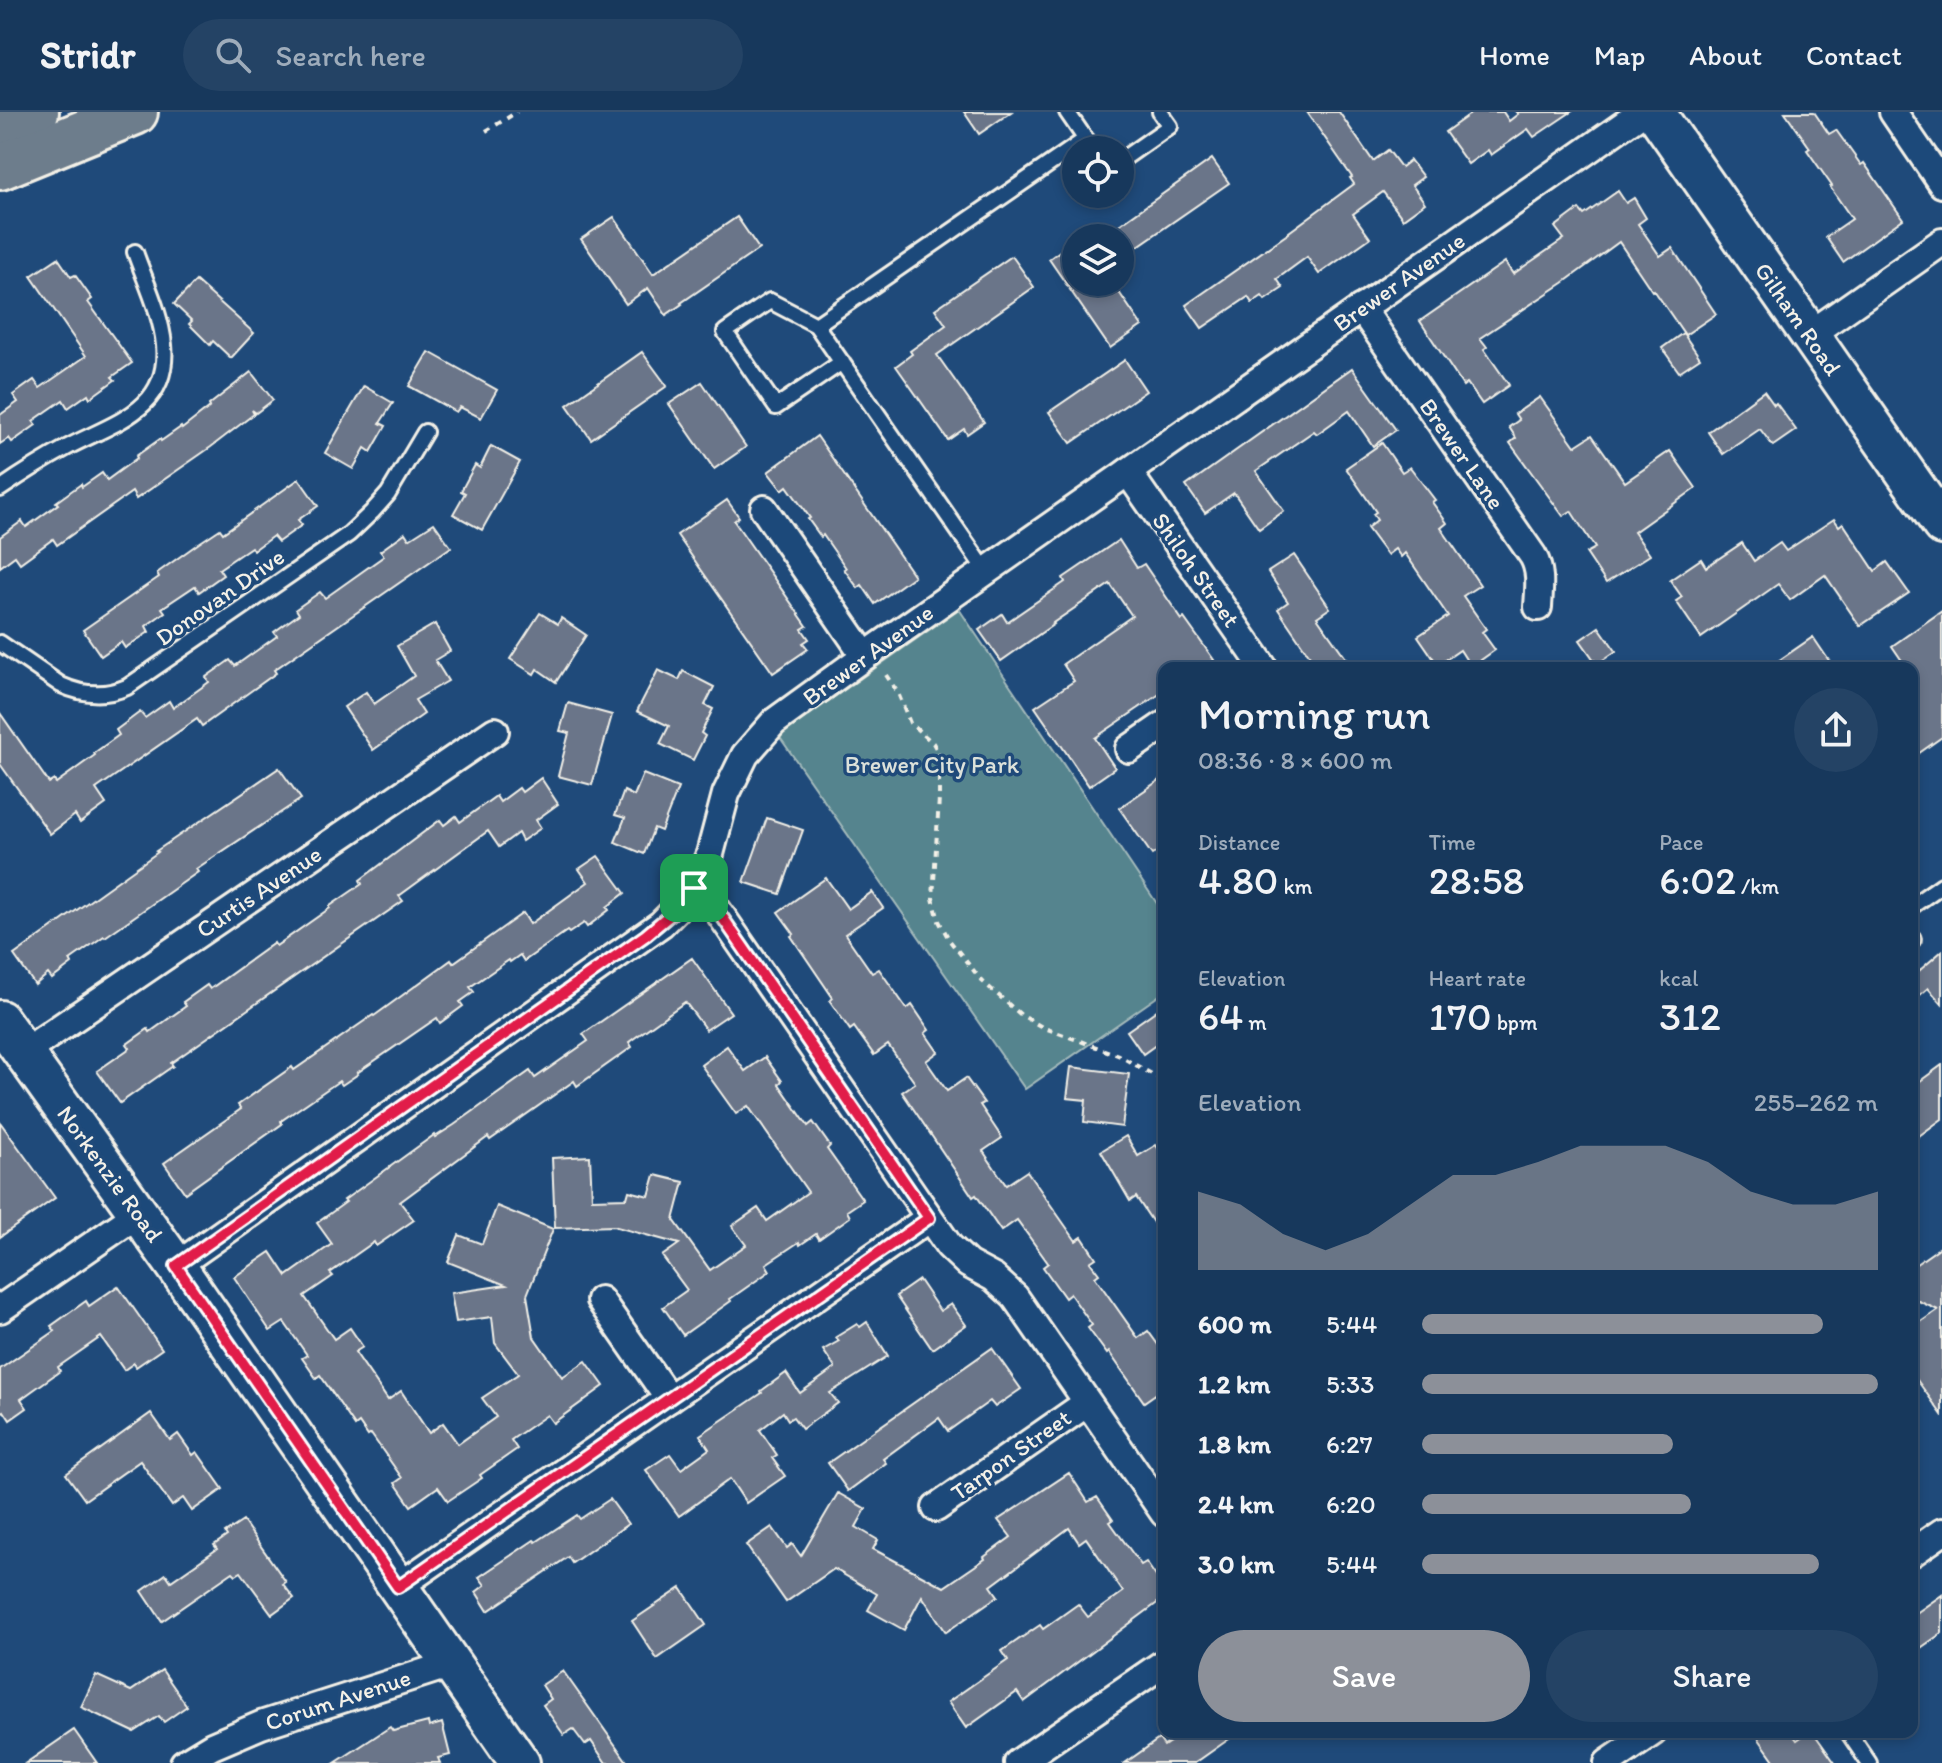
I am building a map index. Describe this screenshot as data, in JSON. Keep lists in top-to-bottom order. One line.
{"streets":{"street":["Brewer Avenue","Gilham Road","Brewer Lane","Shiloh Street","Curtis Avenue","Norkenzie Road","Tarpon Street","Corum Avenue"],"lane":["Donovan Drive"]},"crossings":[["Brewer Avenue","Brewer Lane"],["Brewer Avenue","Shiloh Street"],["Brewer Avenue","Norkenzie Road"],["Brewer Avenue","Tarpon Street"],["Curtis Avenue","Norkenzie Road"],["Norkenzie Road","Corum Avenue"]],"parks":["Brewer City Park"],"page":{"header":"Stridr","search":"Search here","nav":["Home","Map","About","Contact"],"heading":["Morning run","08:36 · 8 × 600 m"],"stats":[["Distance","4.80 km"],["Time","28:58"],["Pace","6:02 /km"],["Elevation","64 m"],["Heart rate","170 bpm"],["kcal","312"]],"chart":["Elevation","255–262 m"],"list":[{"name":"600 m","note":"5:44"},{"name":"1.2 km","note":"5:33"},{"name":"1.8 km","note":"6:27"},{"name":"2.4 km","note":"6:20"},{"name":"3.0 km","note":"5:44"}],"buttons":["Save","Share"]}}
